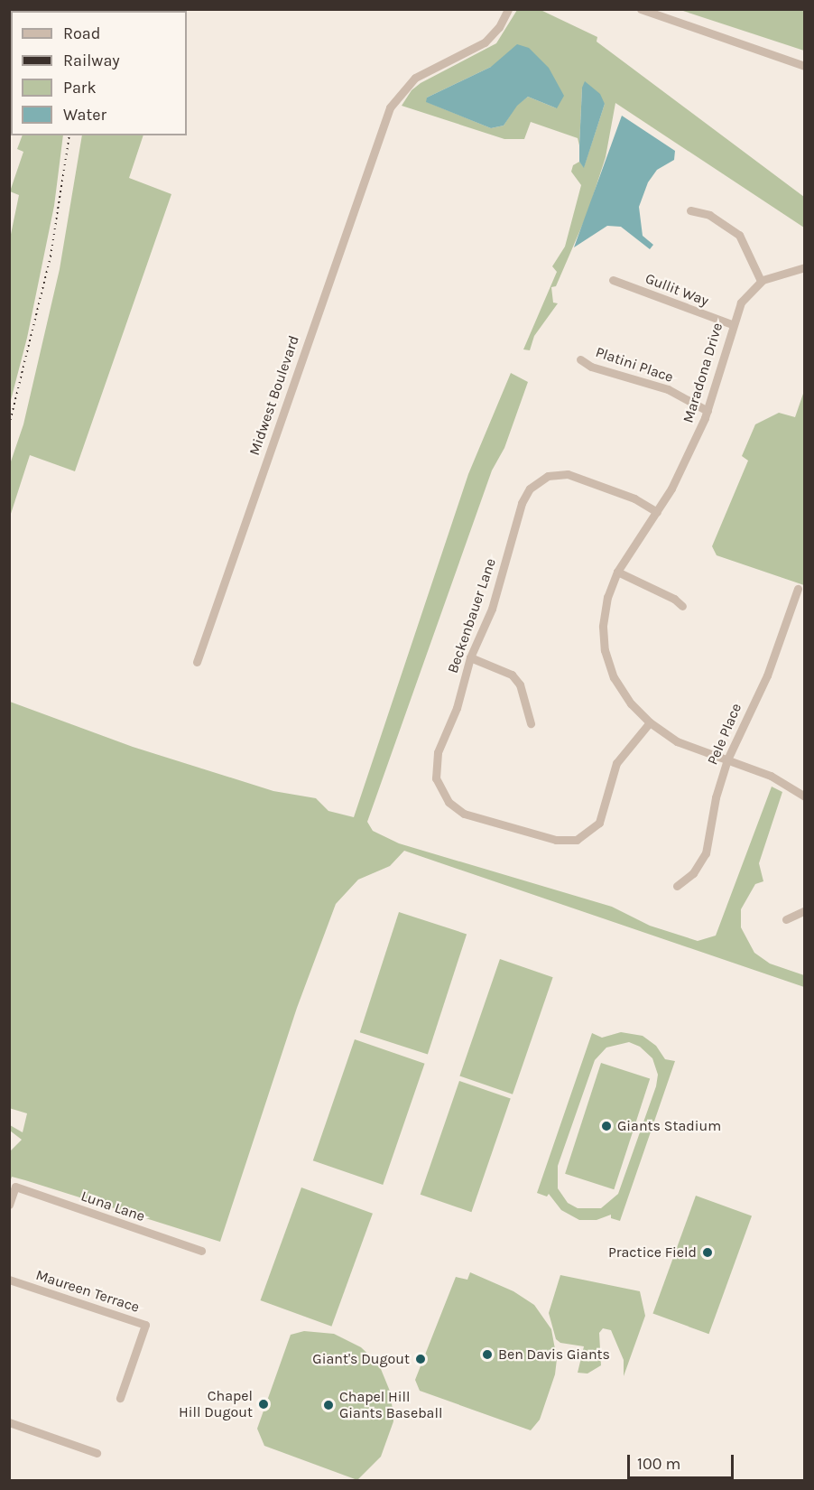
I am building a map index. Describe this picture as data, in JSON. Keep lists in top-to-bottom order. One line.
{"streets":{"street":["Gullit Way","Platini Place","Maradona Drive","Midwest Boulevard","Beckenbauer Lane","Pele Place","Luna Lane","Maureen Terrace"]},"crossings":[["Gullit Way","Maradona Drive"],["Platini Place","Maradona Drive"],["Maradona Drive","Beckenbauer Lane"],["Maradona Drive","Pele Place"]],"places":["Giants Stadium","Practice Field","Ben Davis Giants","Giant's Dugout","Chapel Hill Dugout","Chapel Hill Giants Baseball"],"legend":["Road","Railway","Park","Water"],"scale_bar":"100 m"}
